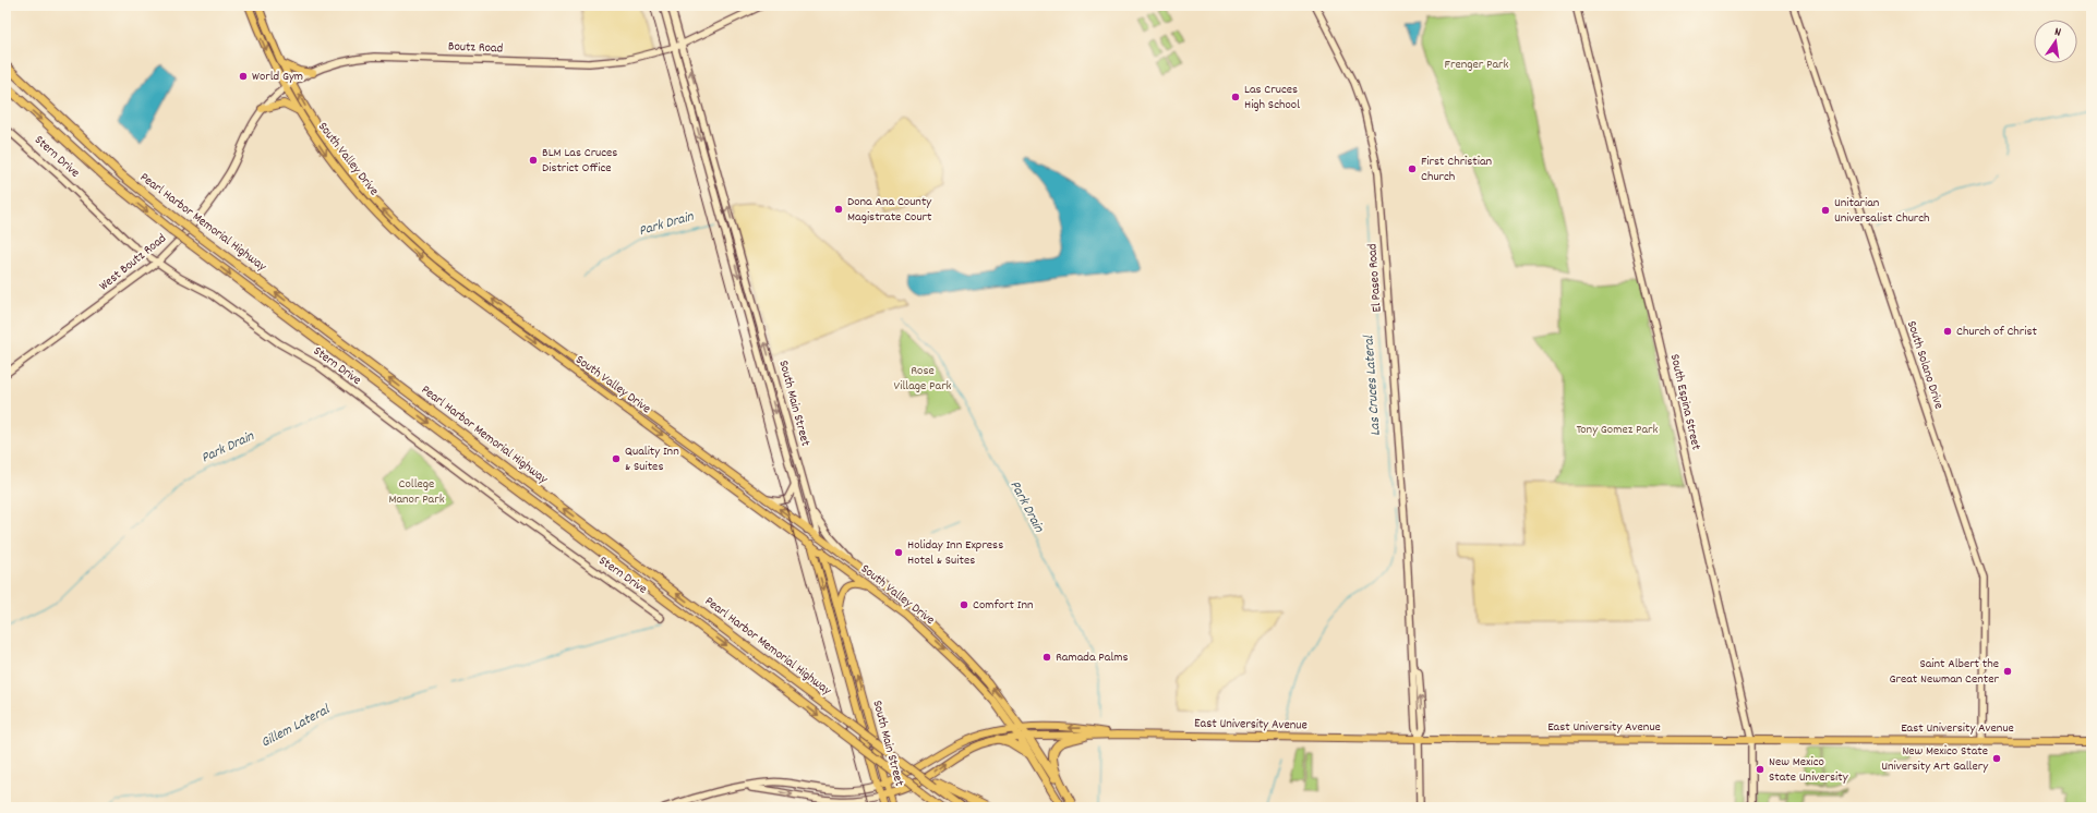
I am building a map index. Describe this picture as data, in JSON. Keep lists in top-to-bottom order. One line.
{"streets":{"highway":["Pearl Harbor Memorial Highway"],"main road":["South Valley Drive","South Main Street","East University Avenue"],"street":["Boutz Road","Stern Drive","West Boutz Road","El Paseo Road","South Solano Drive","South Espina Street"]},"crossings":[["Boutz Road","South Valley Drive"],["Boutz Road","West Boutz Road"],["Boutz Road","South Main Street"],["Stern Drive","West Boutz Road"],["South Valley Drive","West Boutz Road"],["South Valley Drive","South Main Street"],["South Valley Drive","East University Avenue"],["El Paseo Road","East University Avenue"],["South Solano Drive","East University Avenue"],["South Espina Street","East University Avenue"],["South Main Street","East University Avenue"]],"water":["Park Drain","Las Cruces Lateral","Gillem Lateral"],"parks":["Frenger Park","Rose Village Park","Tony Gomez Park","College Manor Park"],"places":["World Gym","Las Cruces High School","BLM Las Cruces District Office","First Christian Church","Dona Ana County Magistrate Court","Unitarian Universalist Church","Church of Christ","Quality Inn & Suites","Holiday Inn Express Hotel & Suites","Comfort Inn","Ramada Palms","Saint Albert the Great Newman Center","New Mexico State University Art Gallery","New Mexico State University"],"north":"top"}
